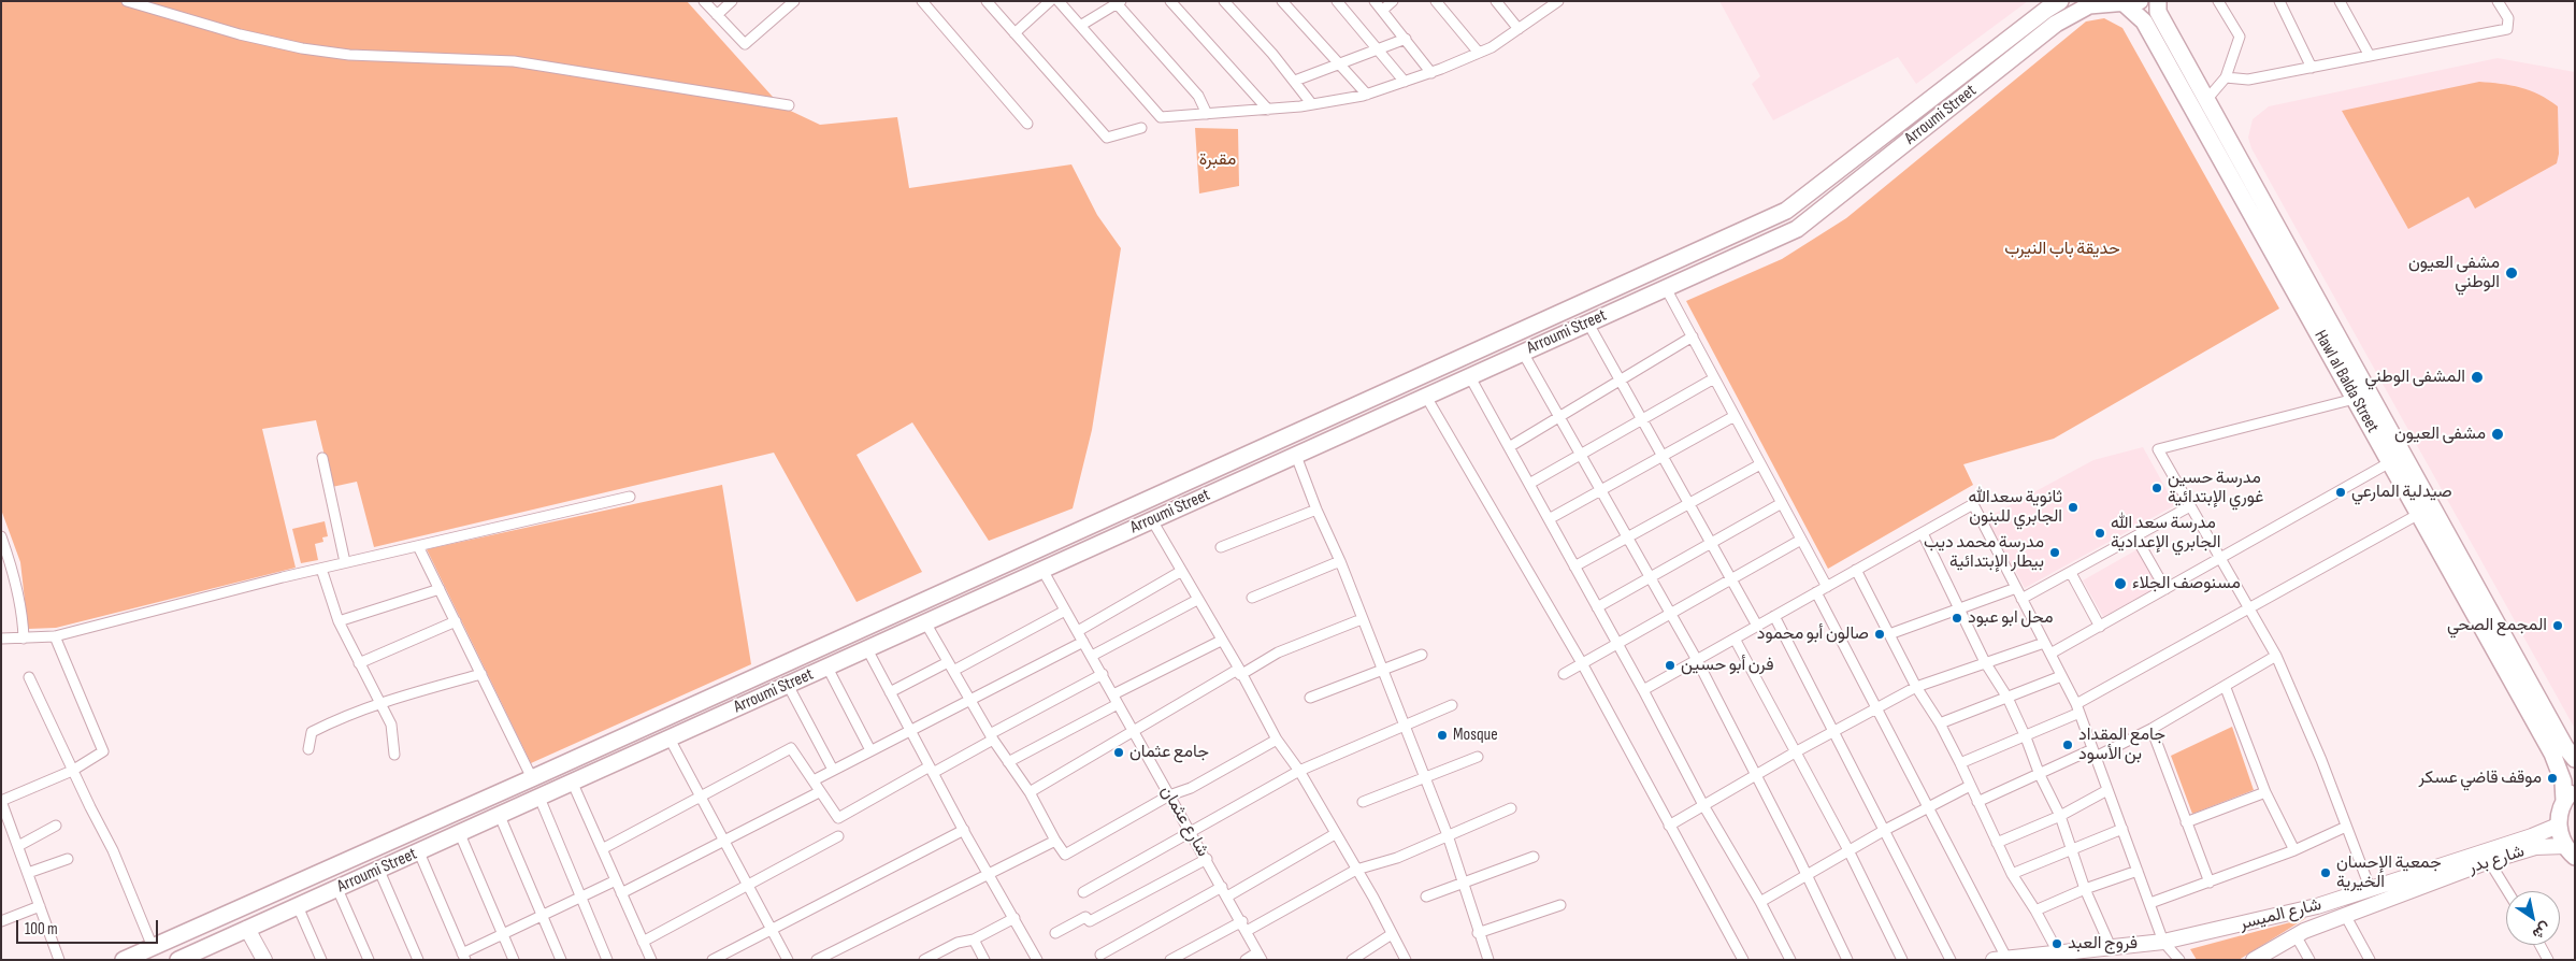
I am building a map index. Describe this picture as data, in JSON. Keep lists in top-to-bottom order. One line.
{"streets":{"main road":["Arroumi Street","Hawl al Balda Street","شارع بدر","شارع الميسر"],"street":["شارع عثمان"]},"crossings":[["Arroumi Street","Hawl al Balda Street"],["Arroumi Street","شارع عثمان"]],"parks":["مقبرة","حديقة باب النيرب"],"places":["مشفى العيون الوطني","المشفى الوطني","مشفى العيون","مدرسة حسين غوري الإبتدائية","صيدلية المارعي","ثانوية سعدالله الجابري للبنون","مدرسة سعد الله الجابري الإعدادية","مدرسة محمد ديب بيطار الإبتدائية","مسنوصف الجلاء","محل ابو عبود","المجمع الصحي","صالون أبو محمود","فرن أبو حسين","Mosque","جامع المقداد بن الأسود","جامع عثمان","موقف قاضي عسكر","جمعية الإحسان الخيرية","فروج العبد"],"scale_bar":"100 m","north":"bottom right"}
